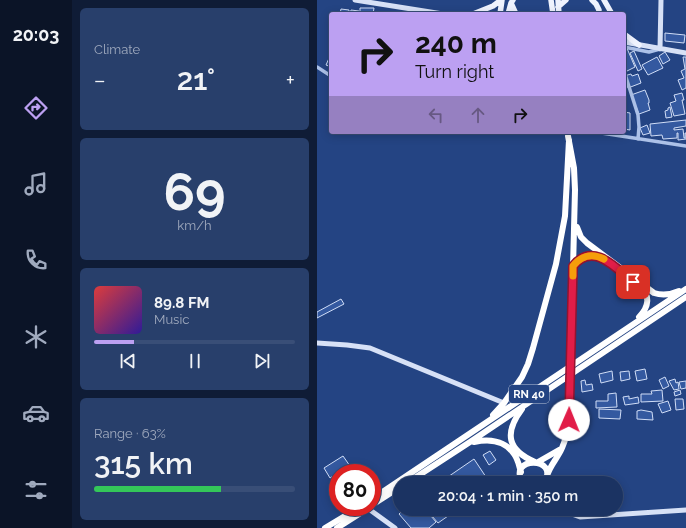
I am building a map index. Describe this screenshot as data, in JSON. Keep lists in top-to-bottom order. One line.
{"streets":{"highway":["RN 40"]},"page":{"tabs":"20:03","tile":["Climate",["69","km/h"],["Range · 63%","315 km"]],"turn":["240 m","Turn right"],"heat":["−","21°","+"],"song":["89.8 FM","Music"],"limit":"80","trip":"20:04 · 1 min · 350 m"}}
